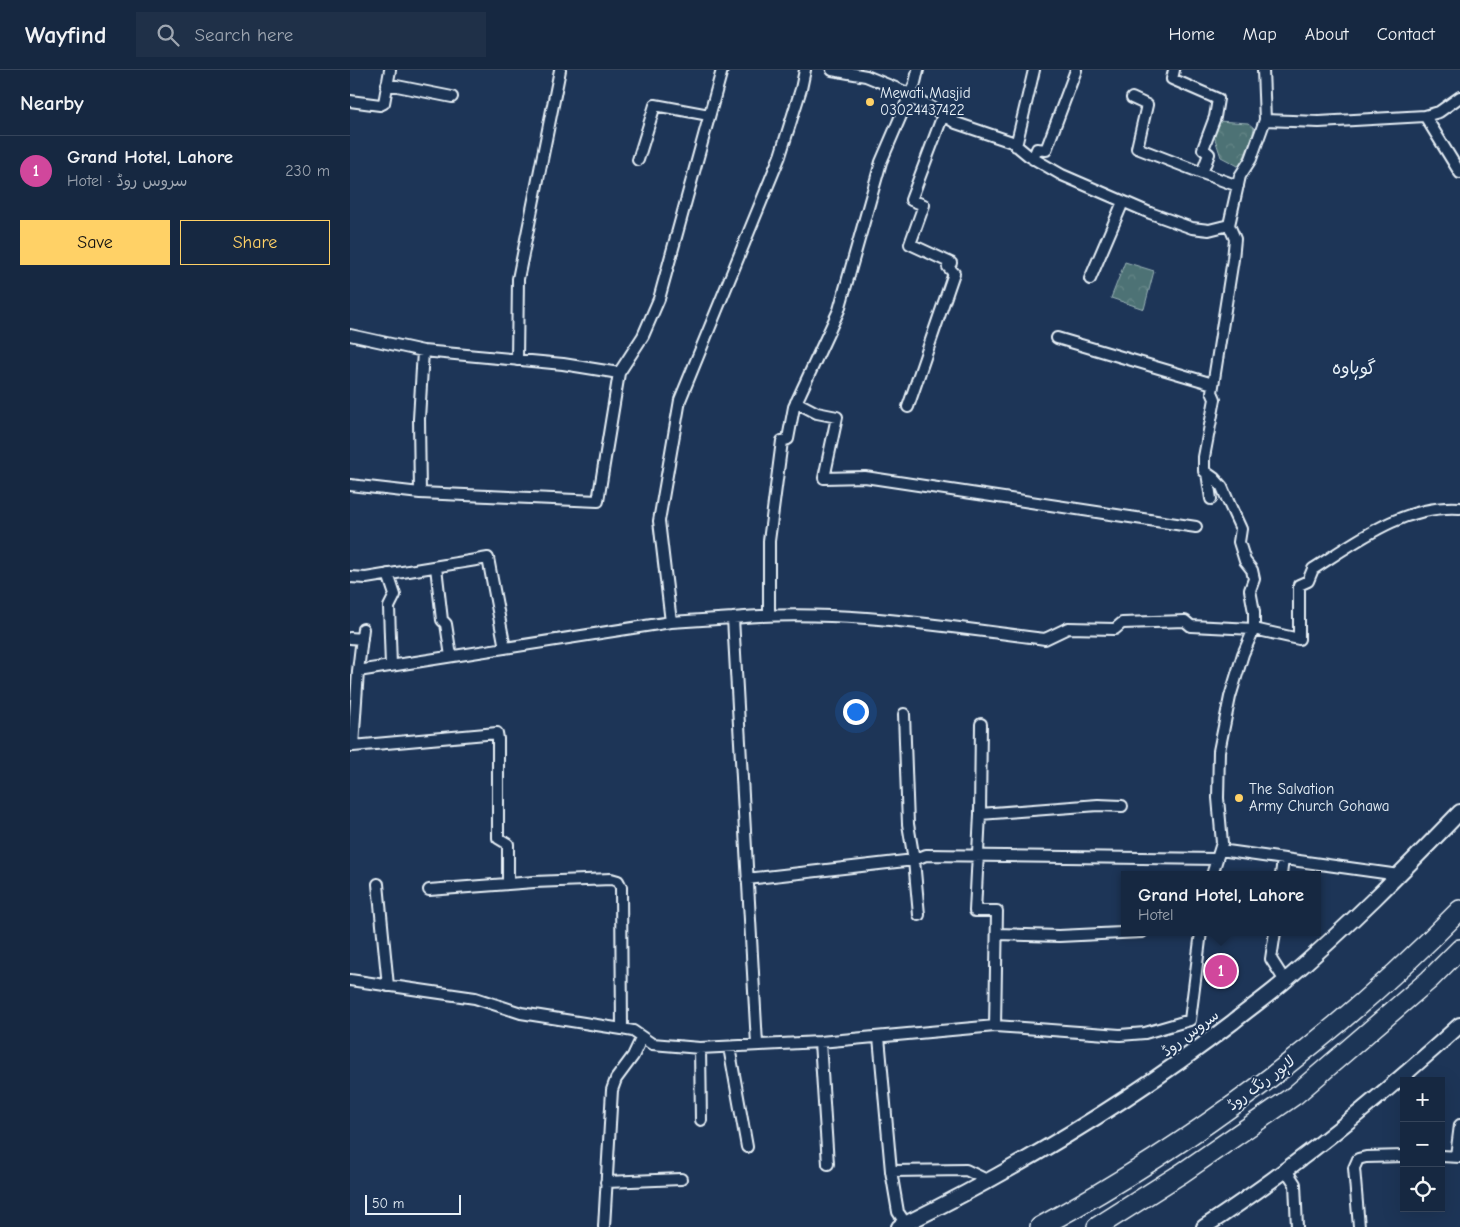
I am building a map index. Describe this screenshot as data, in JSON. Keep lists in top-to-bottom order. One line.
{"streets":{"highway":["لاہور رنگ روڈ"],"street":["سروس روڈ"]},"districts":["گوہاوہ"],"places":["Mewati Masjid 03024437422","The Salvation Army Church Gohawa"],"scale_bar":"50 m","page":{"header":"Wayfind","search":"Search here","nav":["Home","Map","About","Contact"],"heading":"Nearby","list":[{"mark":"1","name":"Grand Hotel, Lahore","note":"Hotel · سروس روڈ","value":"230 m"}],"buttons":["Save","Share"],"popup":["Grand Hotel, Lahore","Hotel"],"pins":"1","map_buttons":["+","−"],"scale":"50 m"}}
